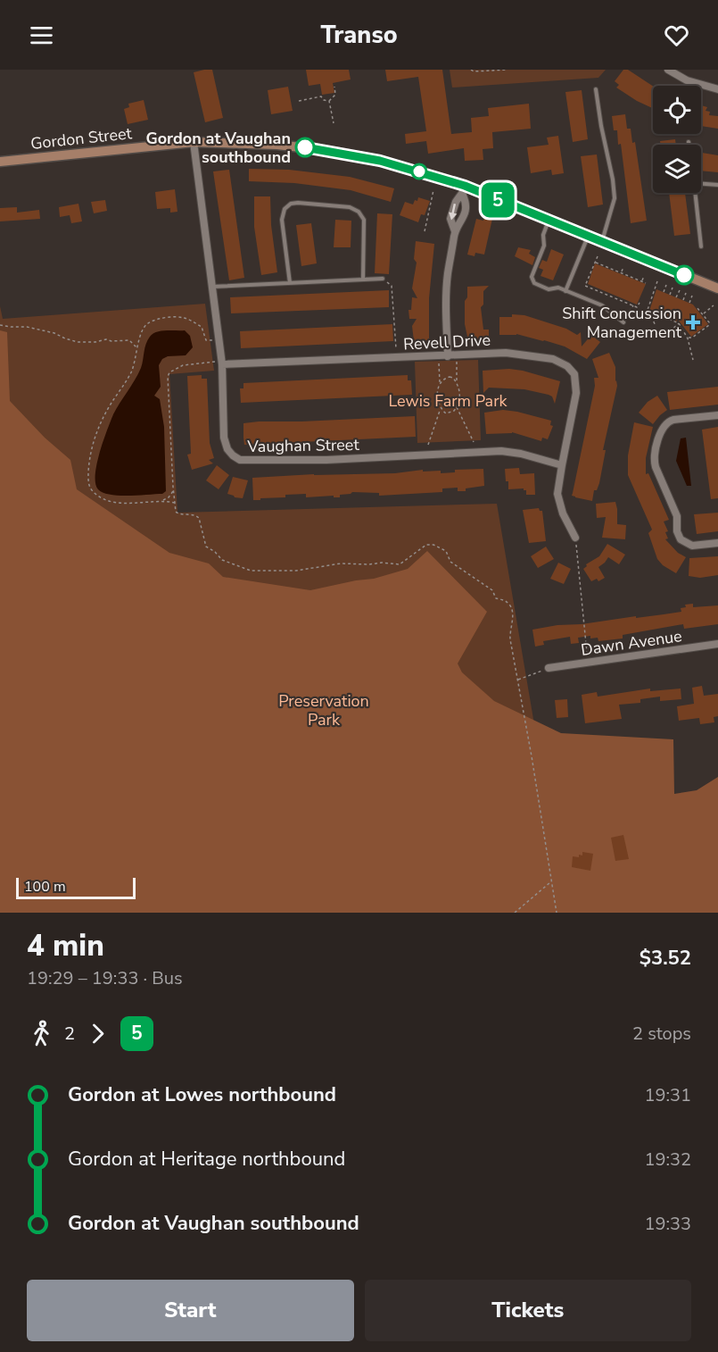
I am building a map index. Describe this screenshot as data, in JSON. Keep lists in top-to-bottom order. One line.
{"streets":{"main road":["Gordon Street"],"street":["Revell Drive","Vaughan Street","Dawn Avenue"]},"crossings":[["Gordon Street","Vaughan Street"],["Revell Drive","Vaughan Street"]],"parks":["Lewis Farm Park","Preservation Park"],"places":{"other":["Gordon at Vaughan southbound"],"health":["Shift Concussion Management"]},"lines":["bus line 5"],"scale_bar":"100 m","page":{"header":"Transo","on_map":"5","scale":"100 m","heading":["4 min","19:29 – 19:33 · Bus","$3.52"],"legs":["2","5","2 stops"],"list":[{"name":"Gordon at Lowes northbound","value":"19:31"},{"name":"Gordon at Heritage northbound","value":"19:32"},{"name":"Gordon at Vaughan southbound","value":"19:33"}],"buttons":["Start","Tickets"]}}
